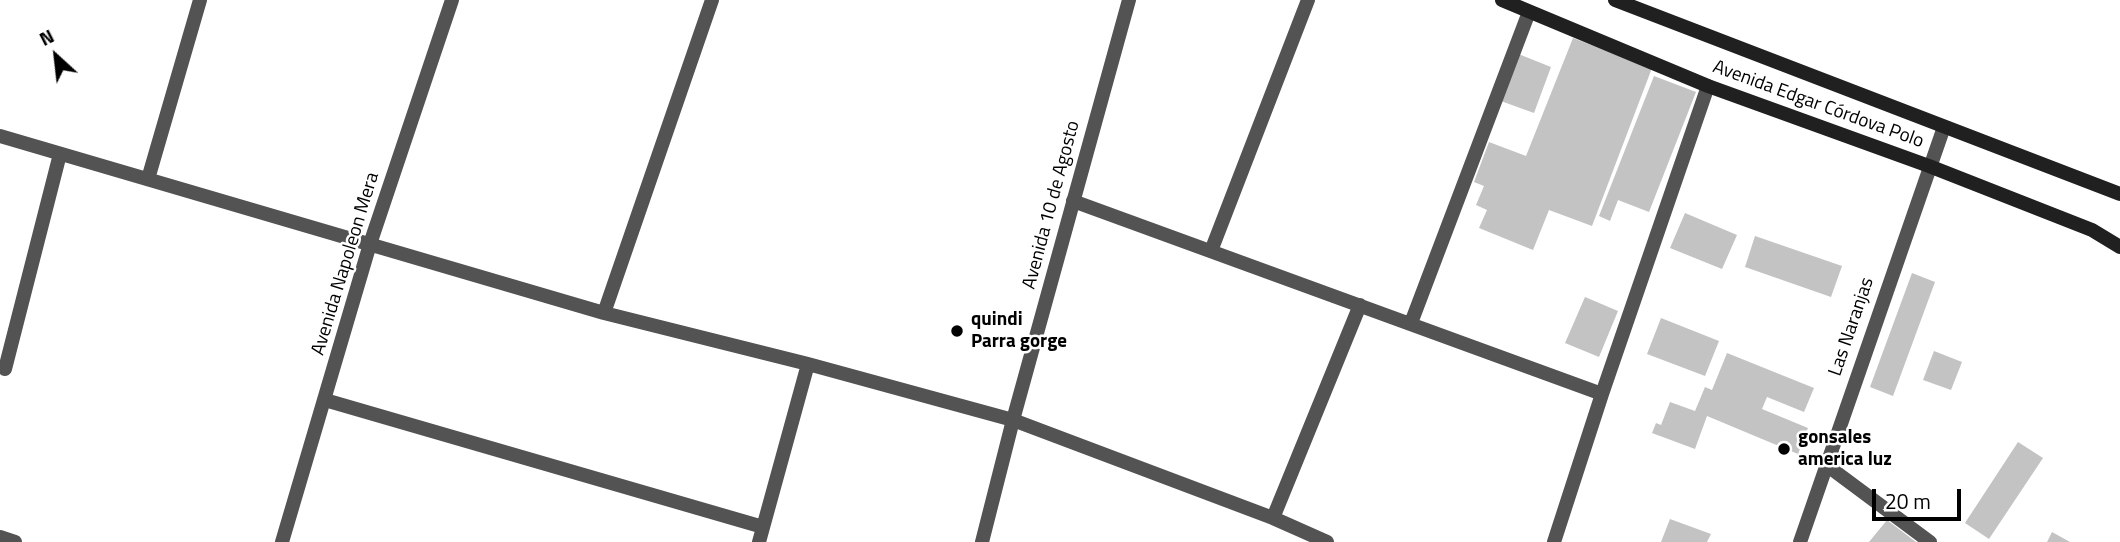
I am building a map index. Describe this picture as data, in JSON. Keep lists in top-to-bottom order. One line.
{"streets":{"main road":["Avenida Edgar Córdova Polo"],"street":["Avenida 10 de Agosto","Avenida Napoleon Mera","Las Naranjas"]},"crossings":[["Avenida Edgar Córdova Polo","Las Naranjas"]],"places":["quindi Parra gorge","gonsales america luz"],"scale_bar":"20 m","north":"top left"}
